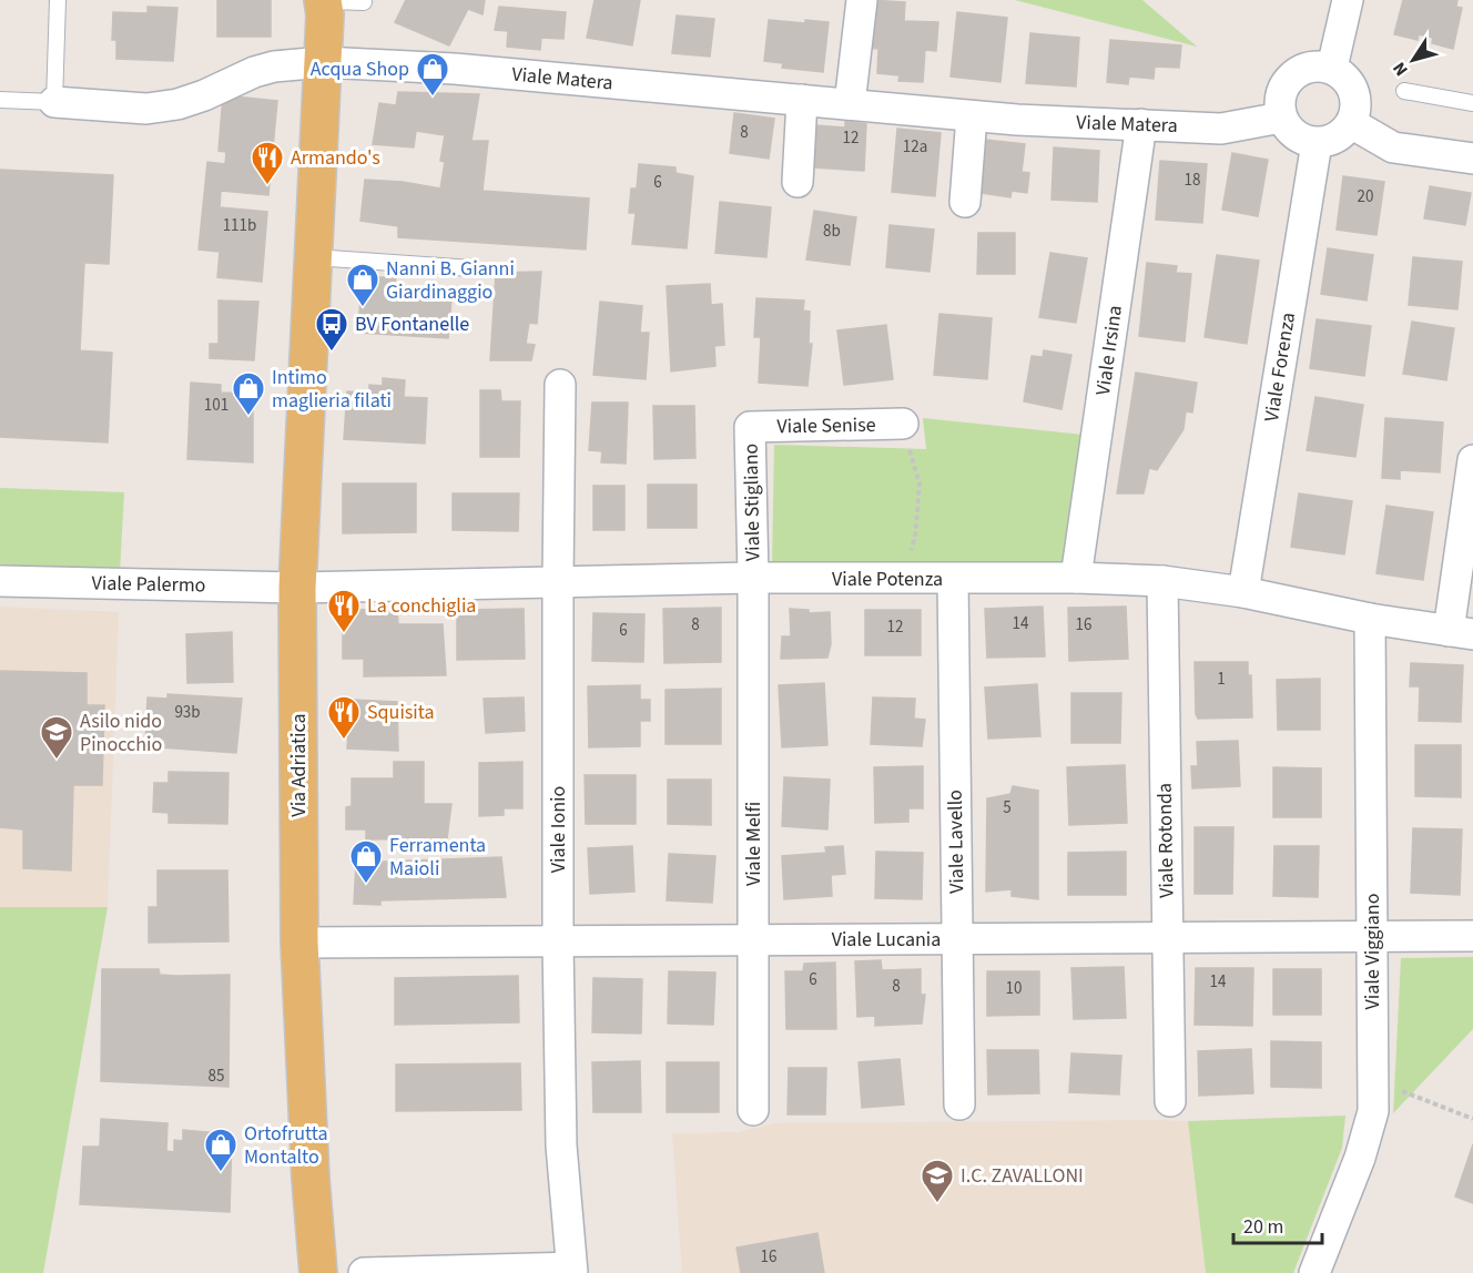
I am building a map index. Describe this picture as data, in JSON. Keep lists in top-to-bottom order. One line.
{"streets":{"main road":["Via Adriatica"],"street":["Viale Matera","Viale Irsina","Viale Forenza","Viale Senise","Viale Stigliano","Viale Potenza","Viale Palermo","Viale Ionio","Viale Rotonda","Viale Lavello","Viale Melfi","Viale Lucania","Viale Viggiano"]},"crossings":[["Viale Matera","Viale Irsina"],["Viale Matera","Viale Forenza"],["Viale Matera","Via Adriatica"],["Viale Irsina","Viale Potenza"],["Viale Forenza","Viale Potenza"],["Viale Senise","Viale Stigliano"],["Viale Stigliano","Viale Potenza"],["Viale Stigliano","Viale Melfi"],["Viale Potenza","Viale Palermo"],["Viale Potenza","Via Adriatica"],["Viale Potenza","Viale Ionio"],["Viale Potenza","Viale Rotonda"],["Viale Potenza","Viale Lavello"],["Viale Potenza","Viale Melfi"],["Viale Potenza","Viale Viggiano"],["Viale Palermo","Via Adriatica"],["Via Adriatica","Viale Lucania"],["Viale Ionio","Viale Lucania"],["Viale Rotonda","Viale Lucania"],["Viale Lavello","Viale Lucania"],["Viale Melfi","Viale Lucania"],["Viale Lucania","Viale Viggiano"]],"places":{"shop":["Acqua Shop","Nanni B. Gianni Giardinaggio","Intimo maglieria filati","Ferramenta Maioli","Ortofrutta Montalto"],"restaurant":["Armando's","La conchiglia","Squisita"],"bus stop":["BV Fontanelle"],"school or university":["Asilo nido Pinocchio","I.C. ZAVALLONI"]},"house_numbers":["8","12","12a","18","6","20","111b","8b","101","14","8","16","12","6","1","93b","5","6","14","8","10","85","16"],"scale_bar":"20 m","north":"bottom left"}
